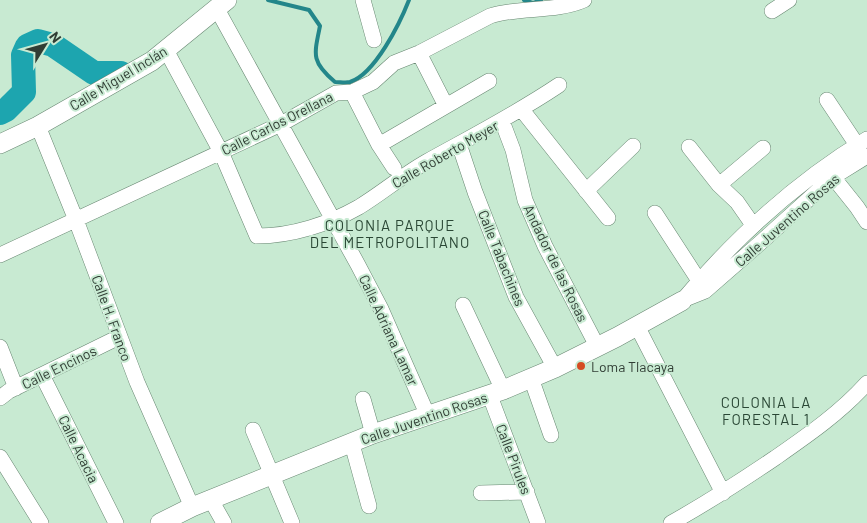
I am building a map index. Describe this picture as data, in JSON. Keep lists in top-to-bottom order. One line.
{"streets":{"street":["Calle Miguel Inclán","Calle Carlos Orellana","Calle Roberto Meyer","Calle Juventino Rosas","Calle Tabachines","Andador de las Rosas","Calle H. Franco","Calle Adriana Lamar","Calle Encinos","Calle Acacia","Calle Pirules"]},"crossings":[["Calle Miguel Inclán","Calle H. Franco"],["Calle Miguel Inclán","Calle Adriana Lamar"],["Calle Carlos Orellana","Calle Roberto Meyer"],["Calle Carlos Orellana","Calle H. Franco"],["Calle Carlos Orellana","Calle Adriana Lamar"],["Calle Roberto Meyer","Calle Tabachines"],["Calle Roberto Meyer","Andador de las Rosas"],["Calle Roberto Meyer","Calle Adriana Lamar"],["Calle Juventino Rosas","Calle Tabachines"],["Calle Juventino Rosas","Andador de las Rosas"],["Calle Juventino Rosas","Calle H. Franco"],["Calle Juventino Rosas","Calle Adriana Lamar"],["Calle Juventino Rosas","Calle Pirules"],["Calle H. Franco","Calle Encinos"],["Calle Encinos","Calle Acacia"]],"districts":["COLONIA PARQUE DEL METROPOLITANO","COLONIA LA FORESTAL 1"],"places":["Loma Tlacaya"],"north":"top right"}
